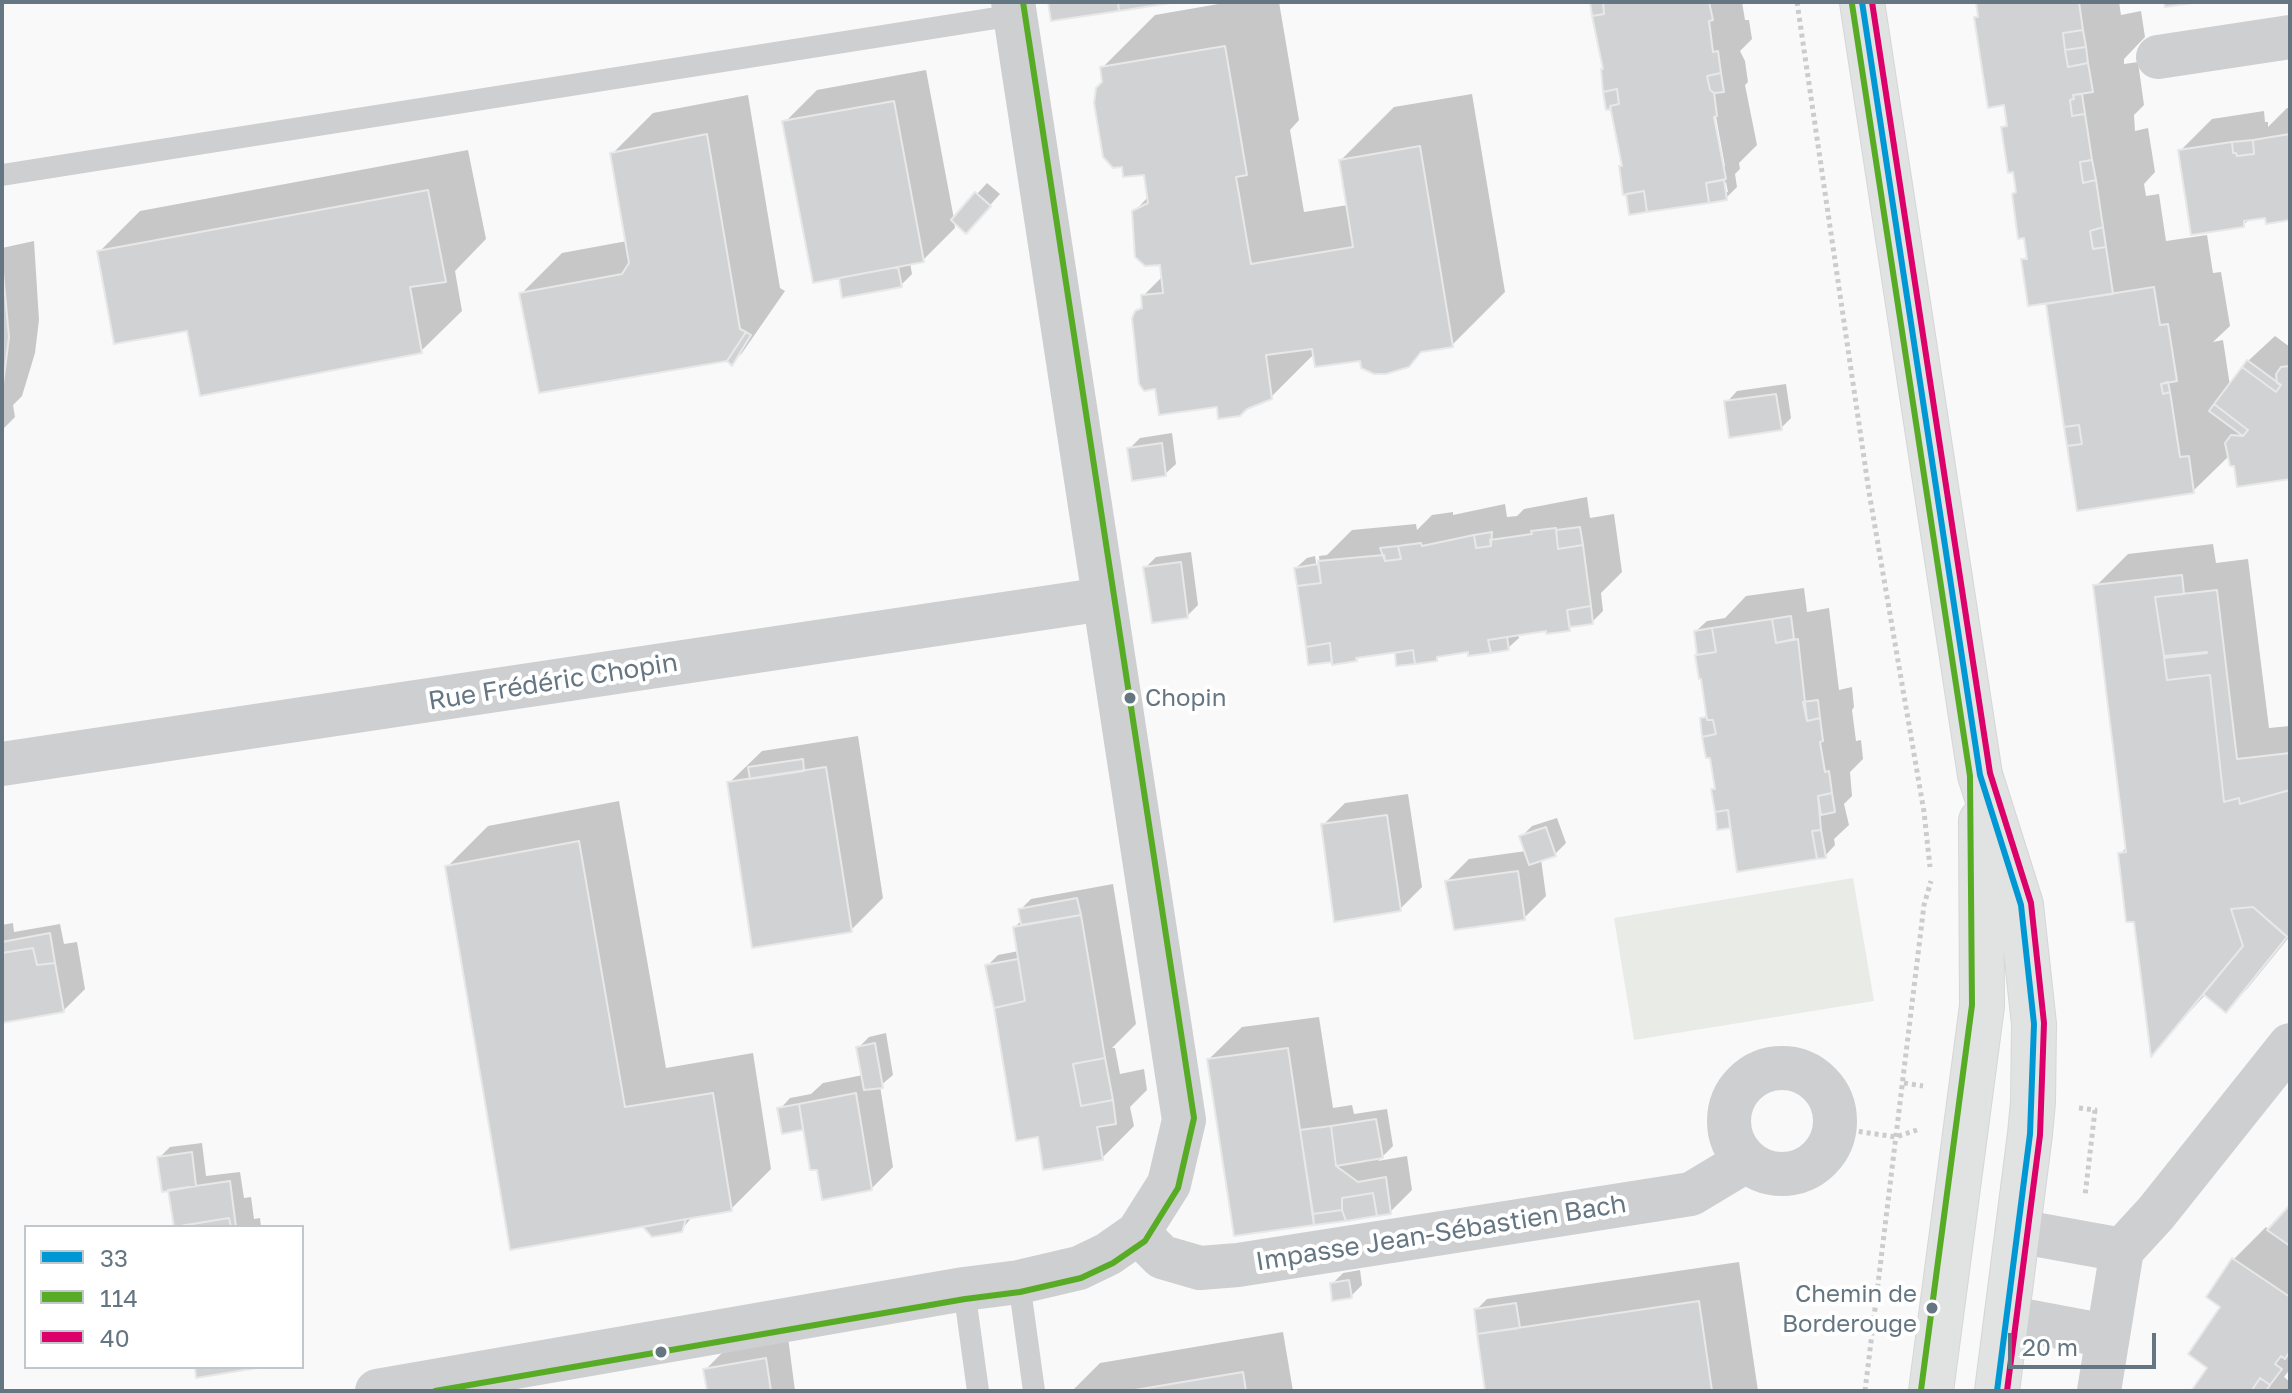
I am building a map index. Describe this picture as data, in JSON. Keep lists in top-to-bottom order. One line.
{"streets":{"street":["Rue Frédéric Chopin","Impasse Jean-Sébastien Bach"]},"places":["Chopin","Chemin de Borderouge"],"lines":["transit line 33","transit line 114","transit line 40"],"legend":["33","114","40"],"scale_bar":"20 m"}
